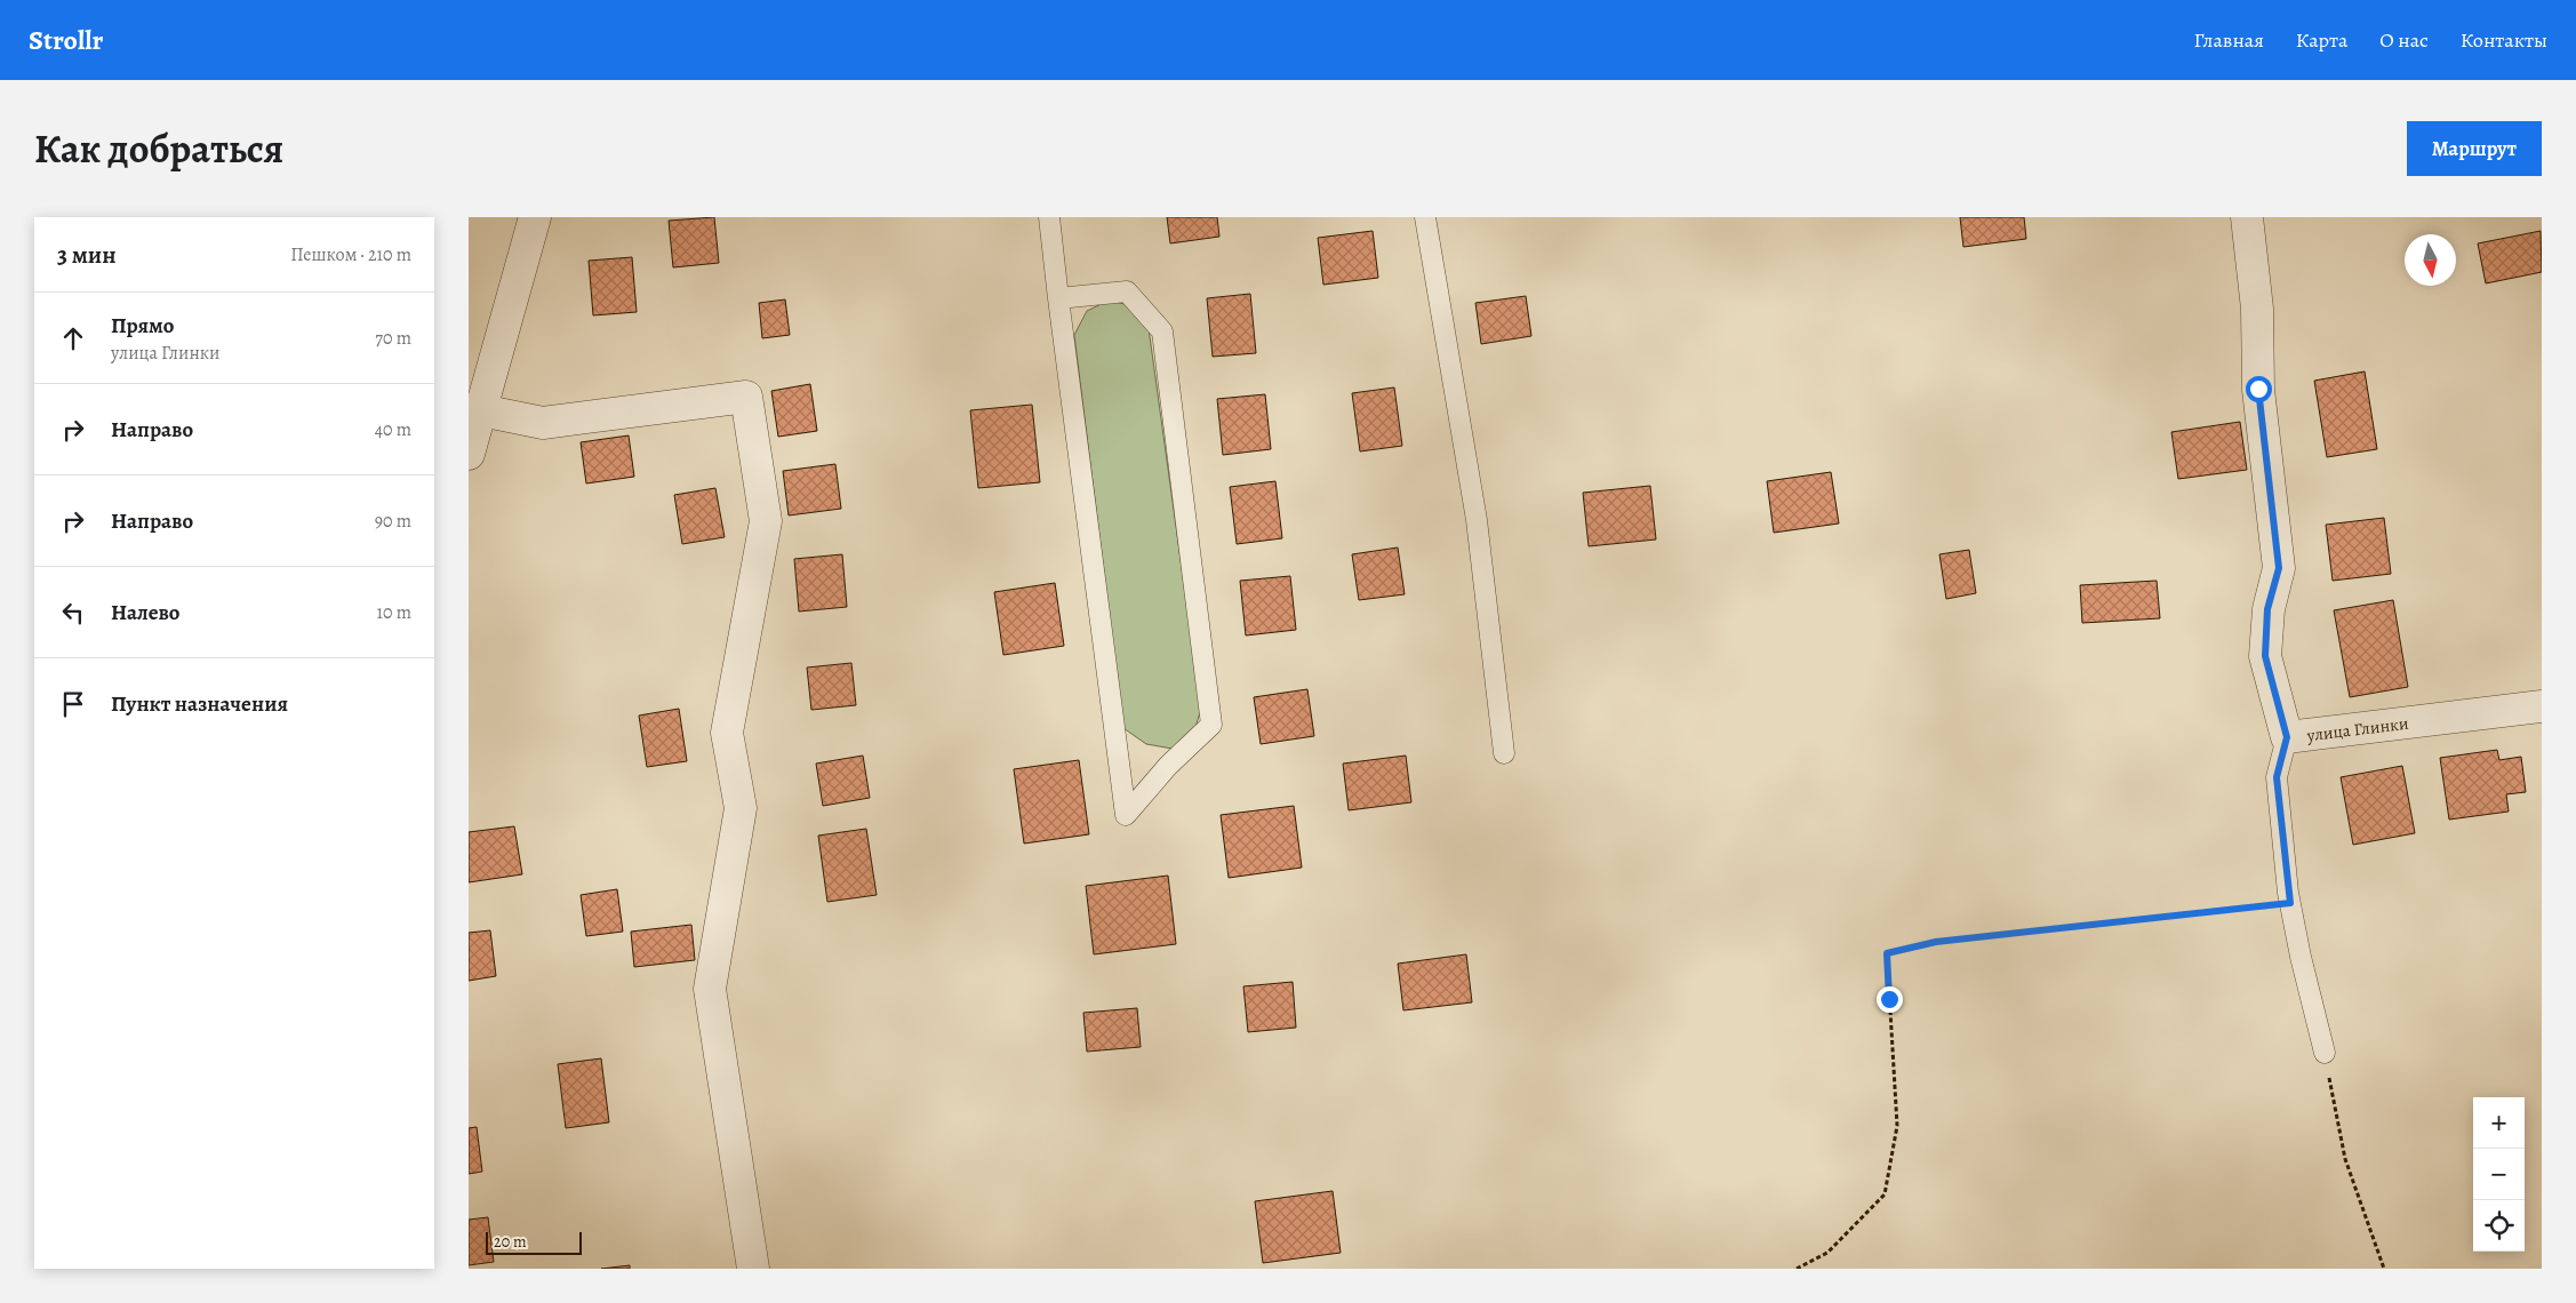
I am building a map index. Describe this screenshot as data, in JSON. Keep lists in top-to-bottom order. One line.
{"streets":{"street":["улица Глинки"]},"scale_bar":"20 m","north":"bottom","page":{"header":"Strollr","nav":["Главная","Карта","О нас","Контакты"],"title":"Как добраться","buttons":"Маршрут","heading":["3 мин","Пешком · 210 m"],"list":[["Прямо","улица Глинки","70 m"],["Направо","40 m"],["Направо","90 m"],["Налево","10 m"],"Пункт назначения"],"map_buttons":["+","−"],"scale":"20 m"}}
